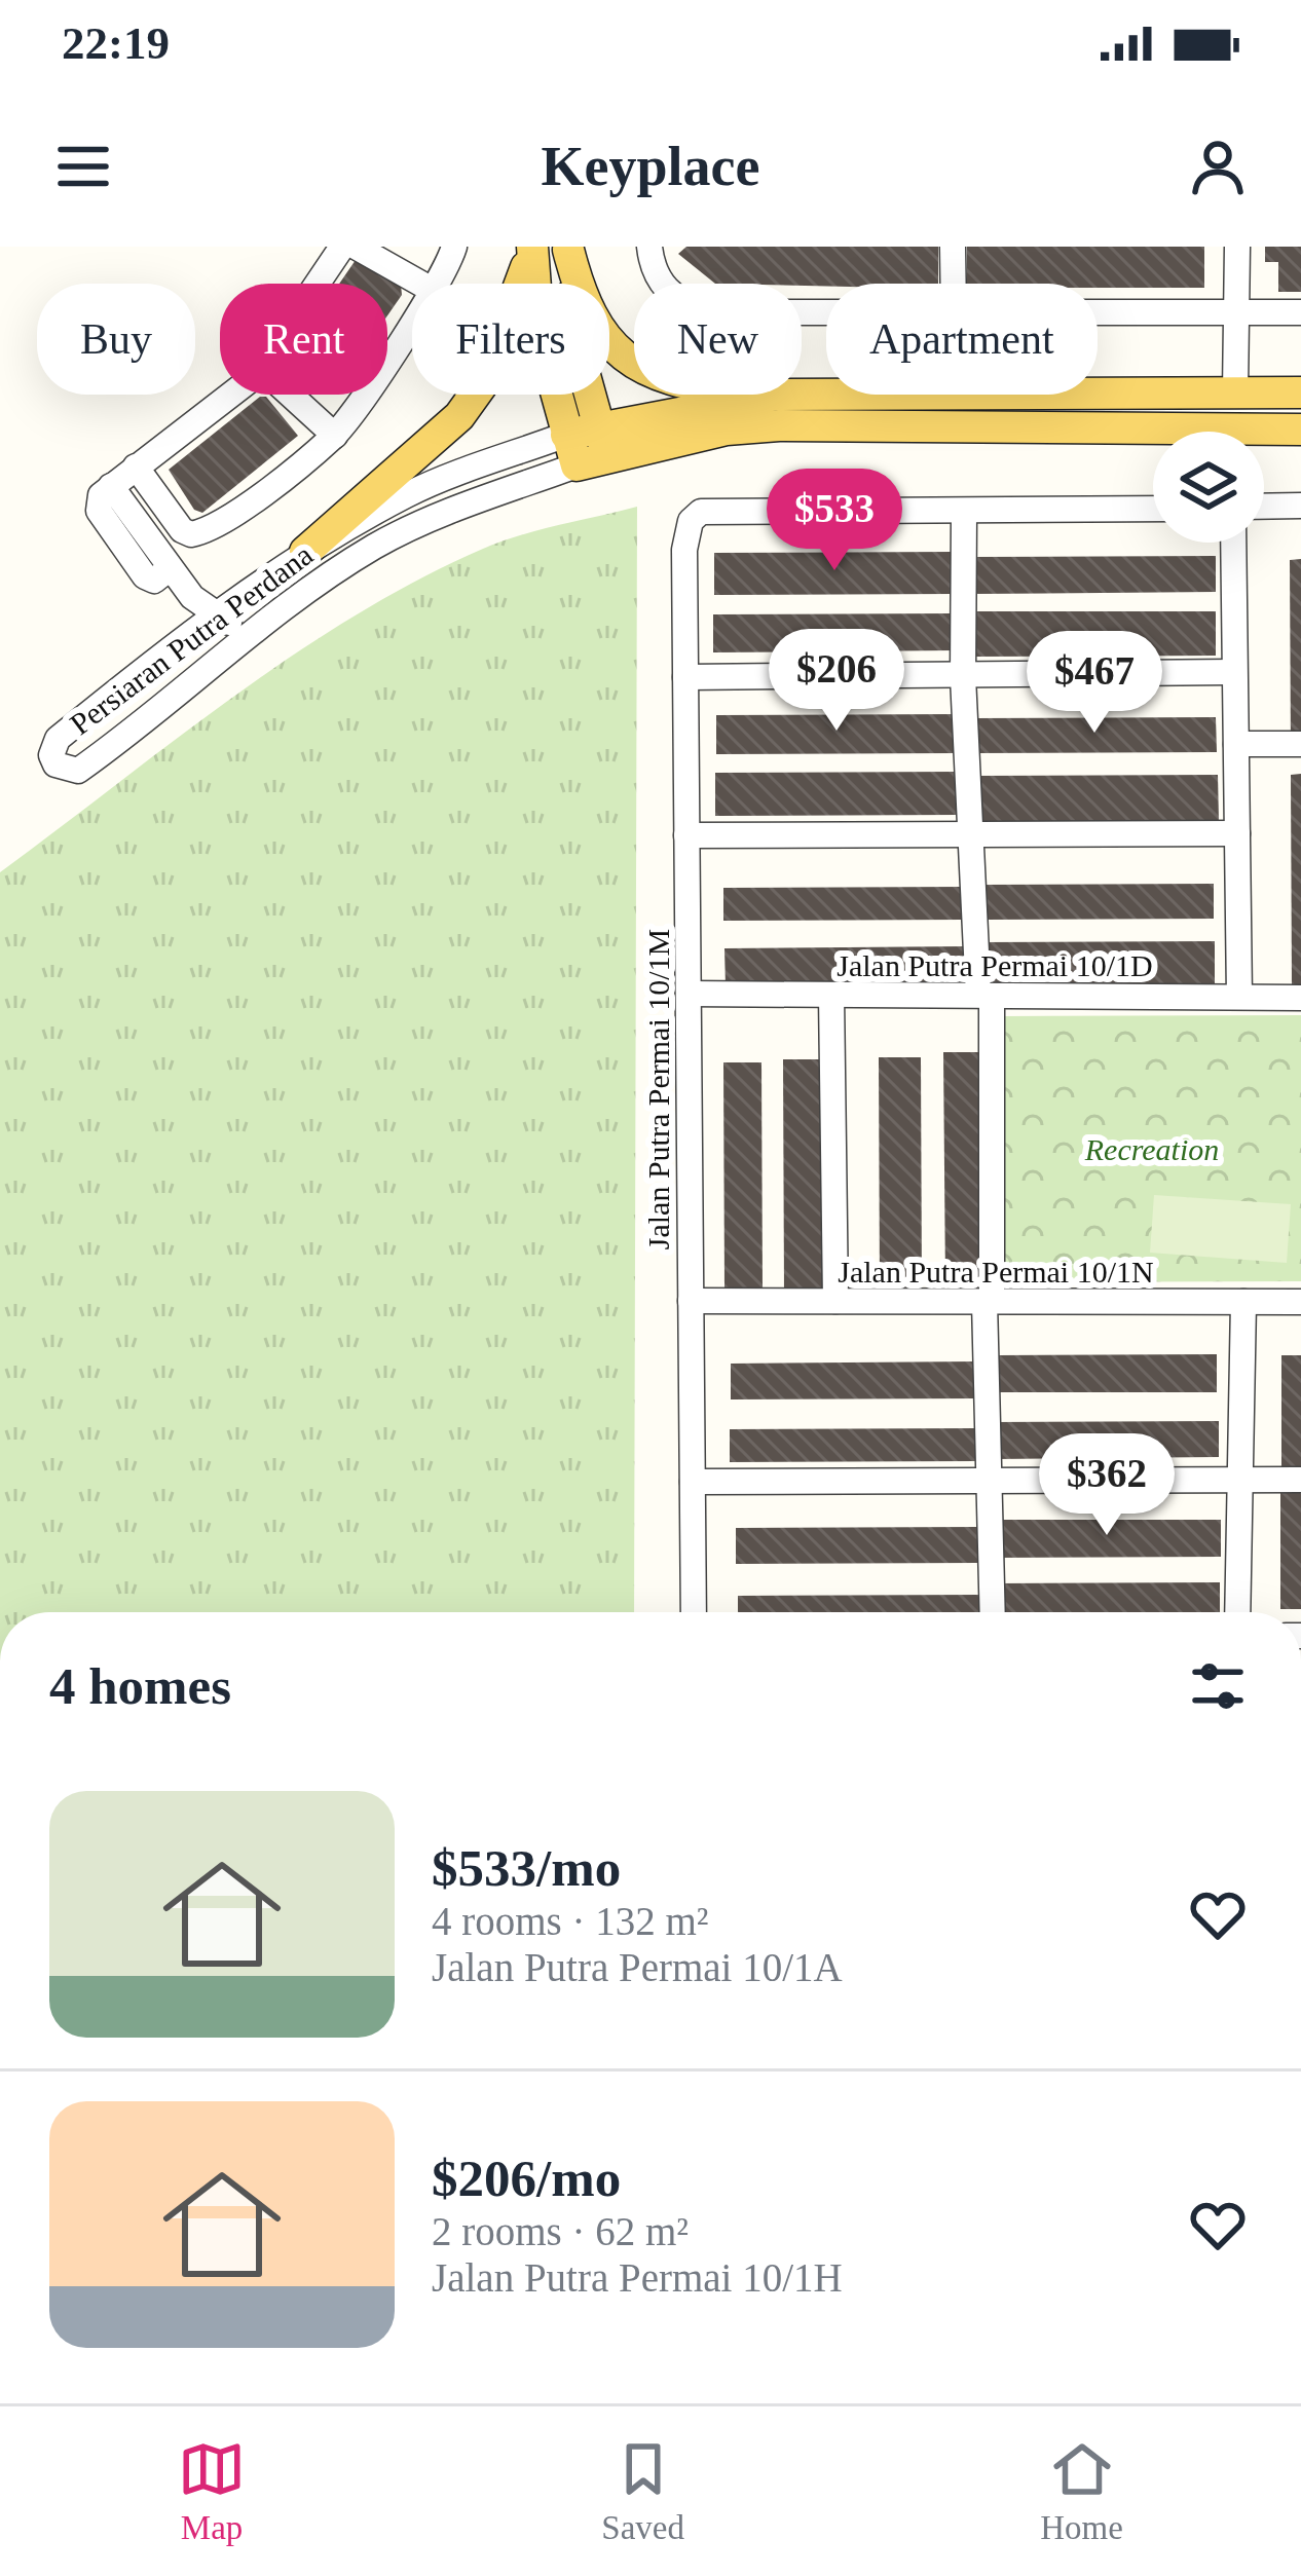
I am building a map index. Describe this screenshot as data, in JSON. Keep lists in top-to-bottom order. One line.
{"streets":{"main road":["Persiaran Putra Perdana"],"street":["Jalan Putra Permai 10/1D","Jalan Putra Permai 10/1M","Jalan Putra Permai 10/1N"]},"crossings":[["Jalan Putra Permai 10/1D","Jalan Putra Permai 10/1M"],["Jalan Putra Permai 10/1M","Jalan Putra Permai 10/1N"]],"parks":["Recreation"],"page":{"status":"22:19","header":"Keyplace","chip":["Buy","Rent","Filters","New","Apartment"],"price":["$533","$206","$467","$362"],"heading":"4 homes","list":[{"name":"$533/mo","note":"4 rooms · 132 m² · Jalan Putra Permai 10/1A"},{"name":"$206/mo","note":"2 rooms · 62 m² · Jalan Putra Permai 10/1H"}],"tabs":["Map","Saved","Home"]}}
